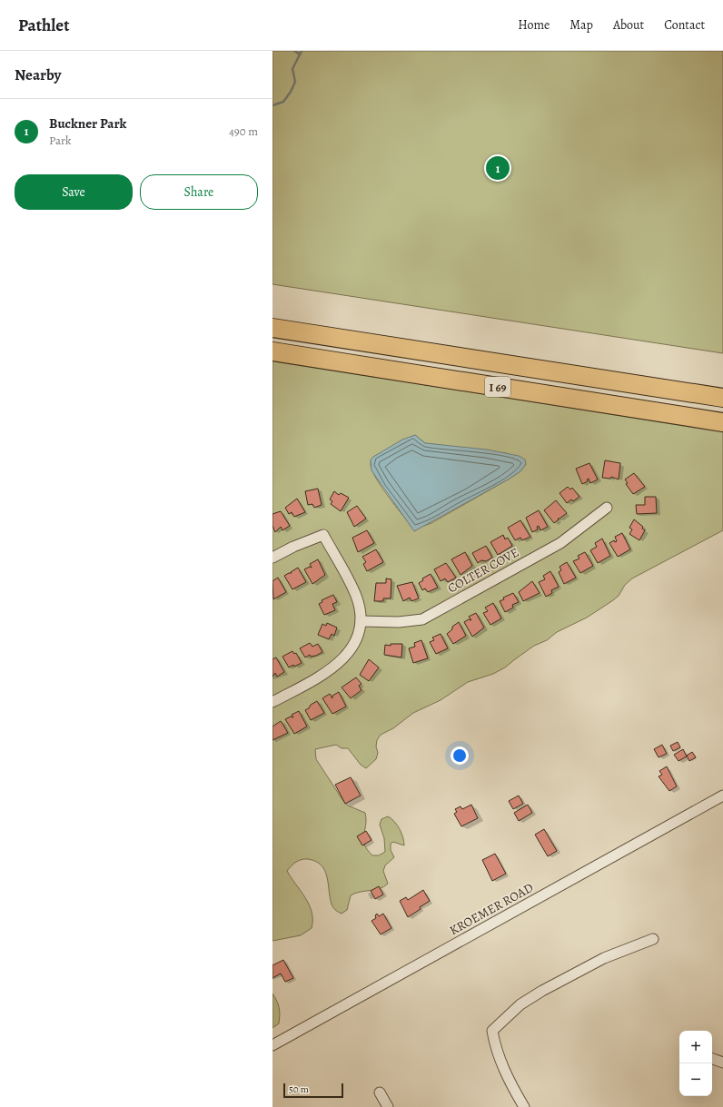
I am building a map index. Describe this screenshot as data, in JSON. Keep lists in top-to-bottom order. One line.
{"streets":{"highway":["I 69"],"street":["COLTER COVE","KROEMER ROAD"]},"scale_bar":"50 m","page":{"header":"Pathlet","nav":["Home","Map","About","Contact"],"heading":"Nearby","list":[{"mark":"1","name":"Buckner Park","note":"Park","value":"490 m"}],"pins":"1","buttons":["Save","Share"],"map_buttons":["+","−"],"scale":"50 m"}}
